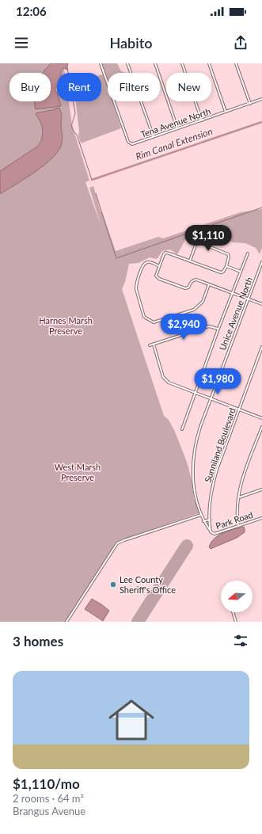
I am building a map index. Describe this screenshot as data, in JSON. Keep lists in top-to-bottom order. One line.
{"streets":{"street":["Tena Avenue North","Unice Avenue North","Sunniland Boulevard","Park Road"]},"crossings":[["Unice Avenue North","Sunniland Boulevard"],["Unice Avenue North","Park Road"],["Sunniland Boulevard","Park Road"]],"water":["Rim Canal Extension"],"parks":["Harnes Marsh Preserve","West Marsh Preserve"],"places":["Lee County Sheriff's Office"],"north":"left","page":{"status":"12:06","header":"Habito","chip":["Buy","Rent","Filters","New"],"price":["$1,110","$2,940","$1,980"],"heading":"3 homes","list":[{"name":"$1,110/mo","note":"2 rooms · 64 m² · Brangus Avenue"}]}}
